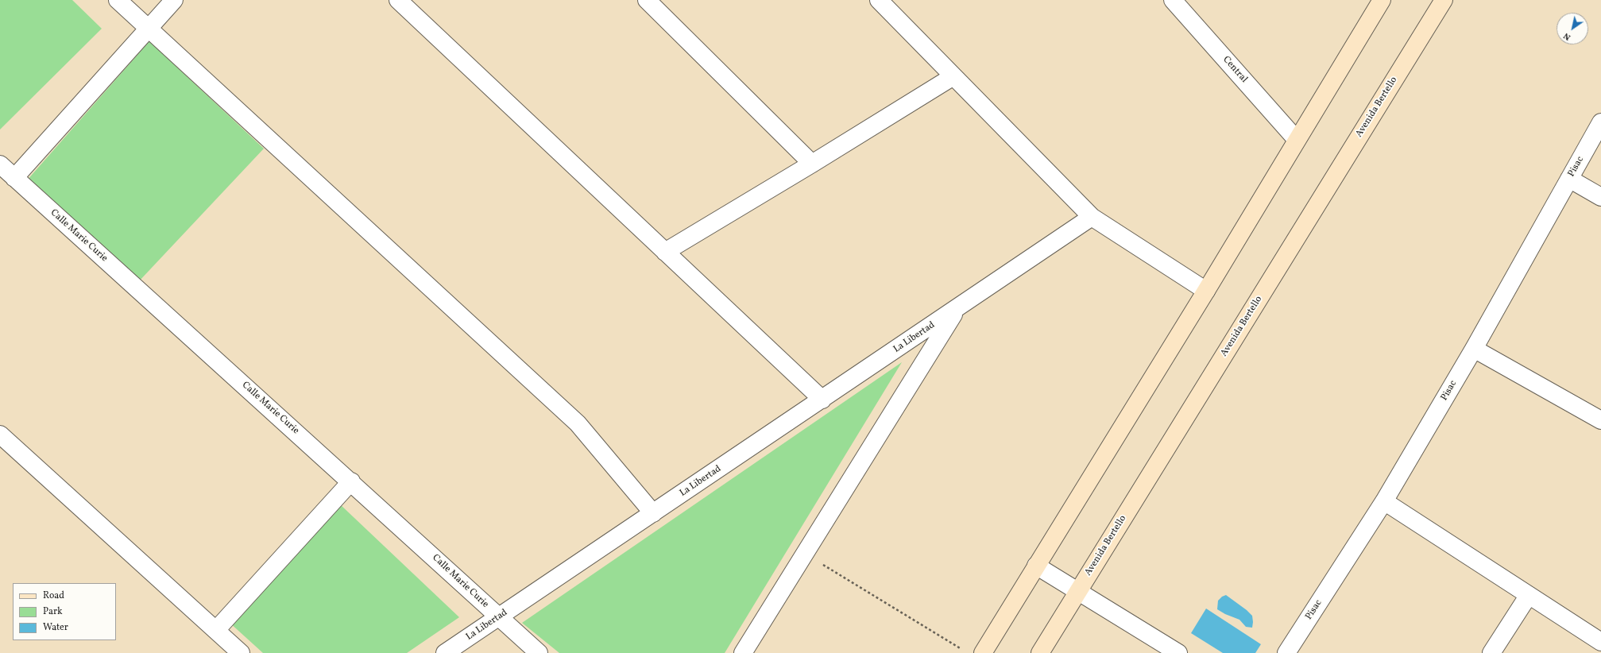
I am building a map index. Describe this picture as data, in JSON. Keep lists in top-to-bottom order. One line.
{"streets":{"main road":["Avenida Bertello"],"street":["Central","Pisac","Calle Marie Curie","La Libertad"]},"crossings":[["Calle Marie Curie","La Libertad"]],"legend":["Road","Park","Water"],"north":"bottom left"}
